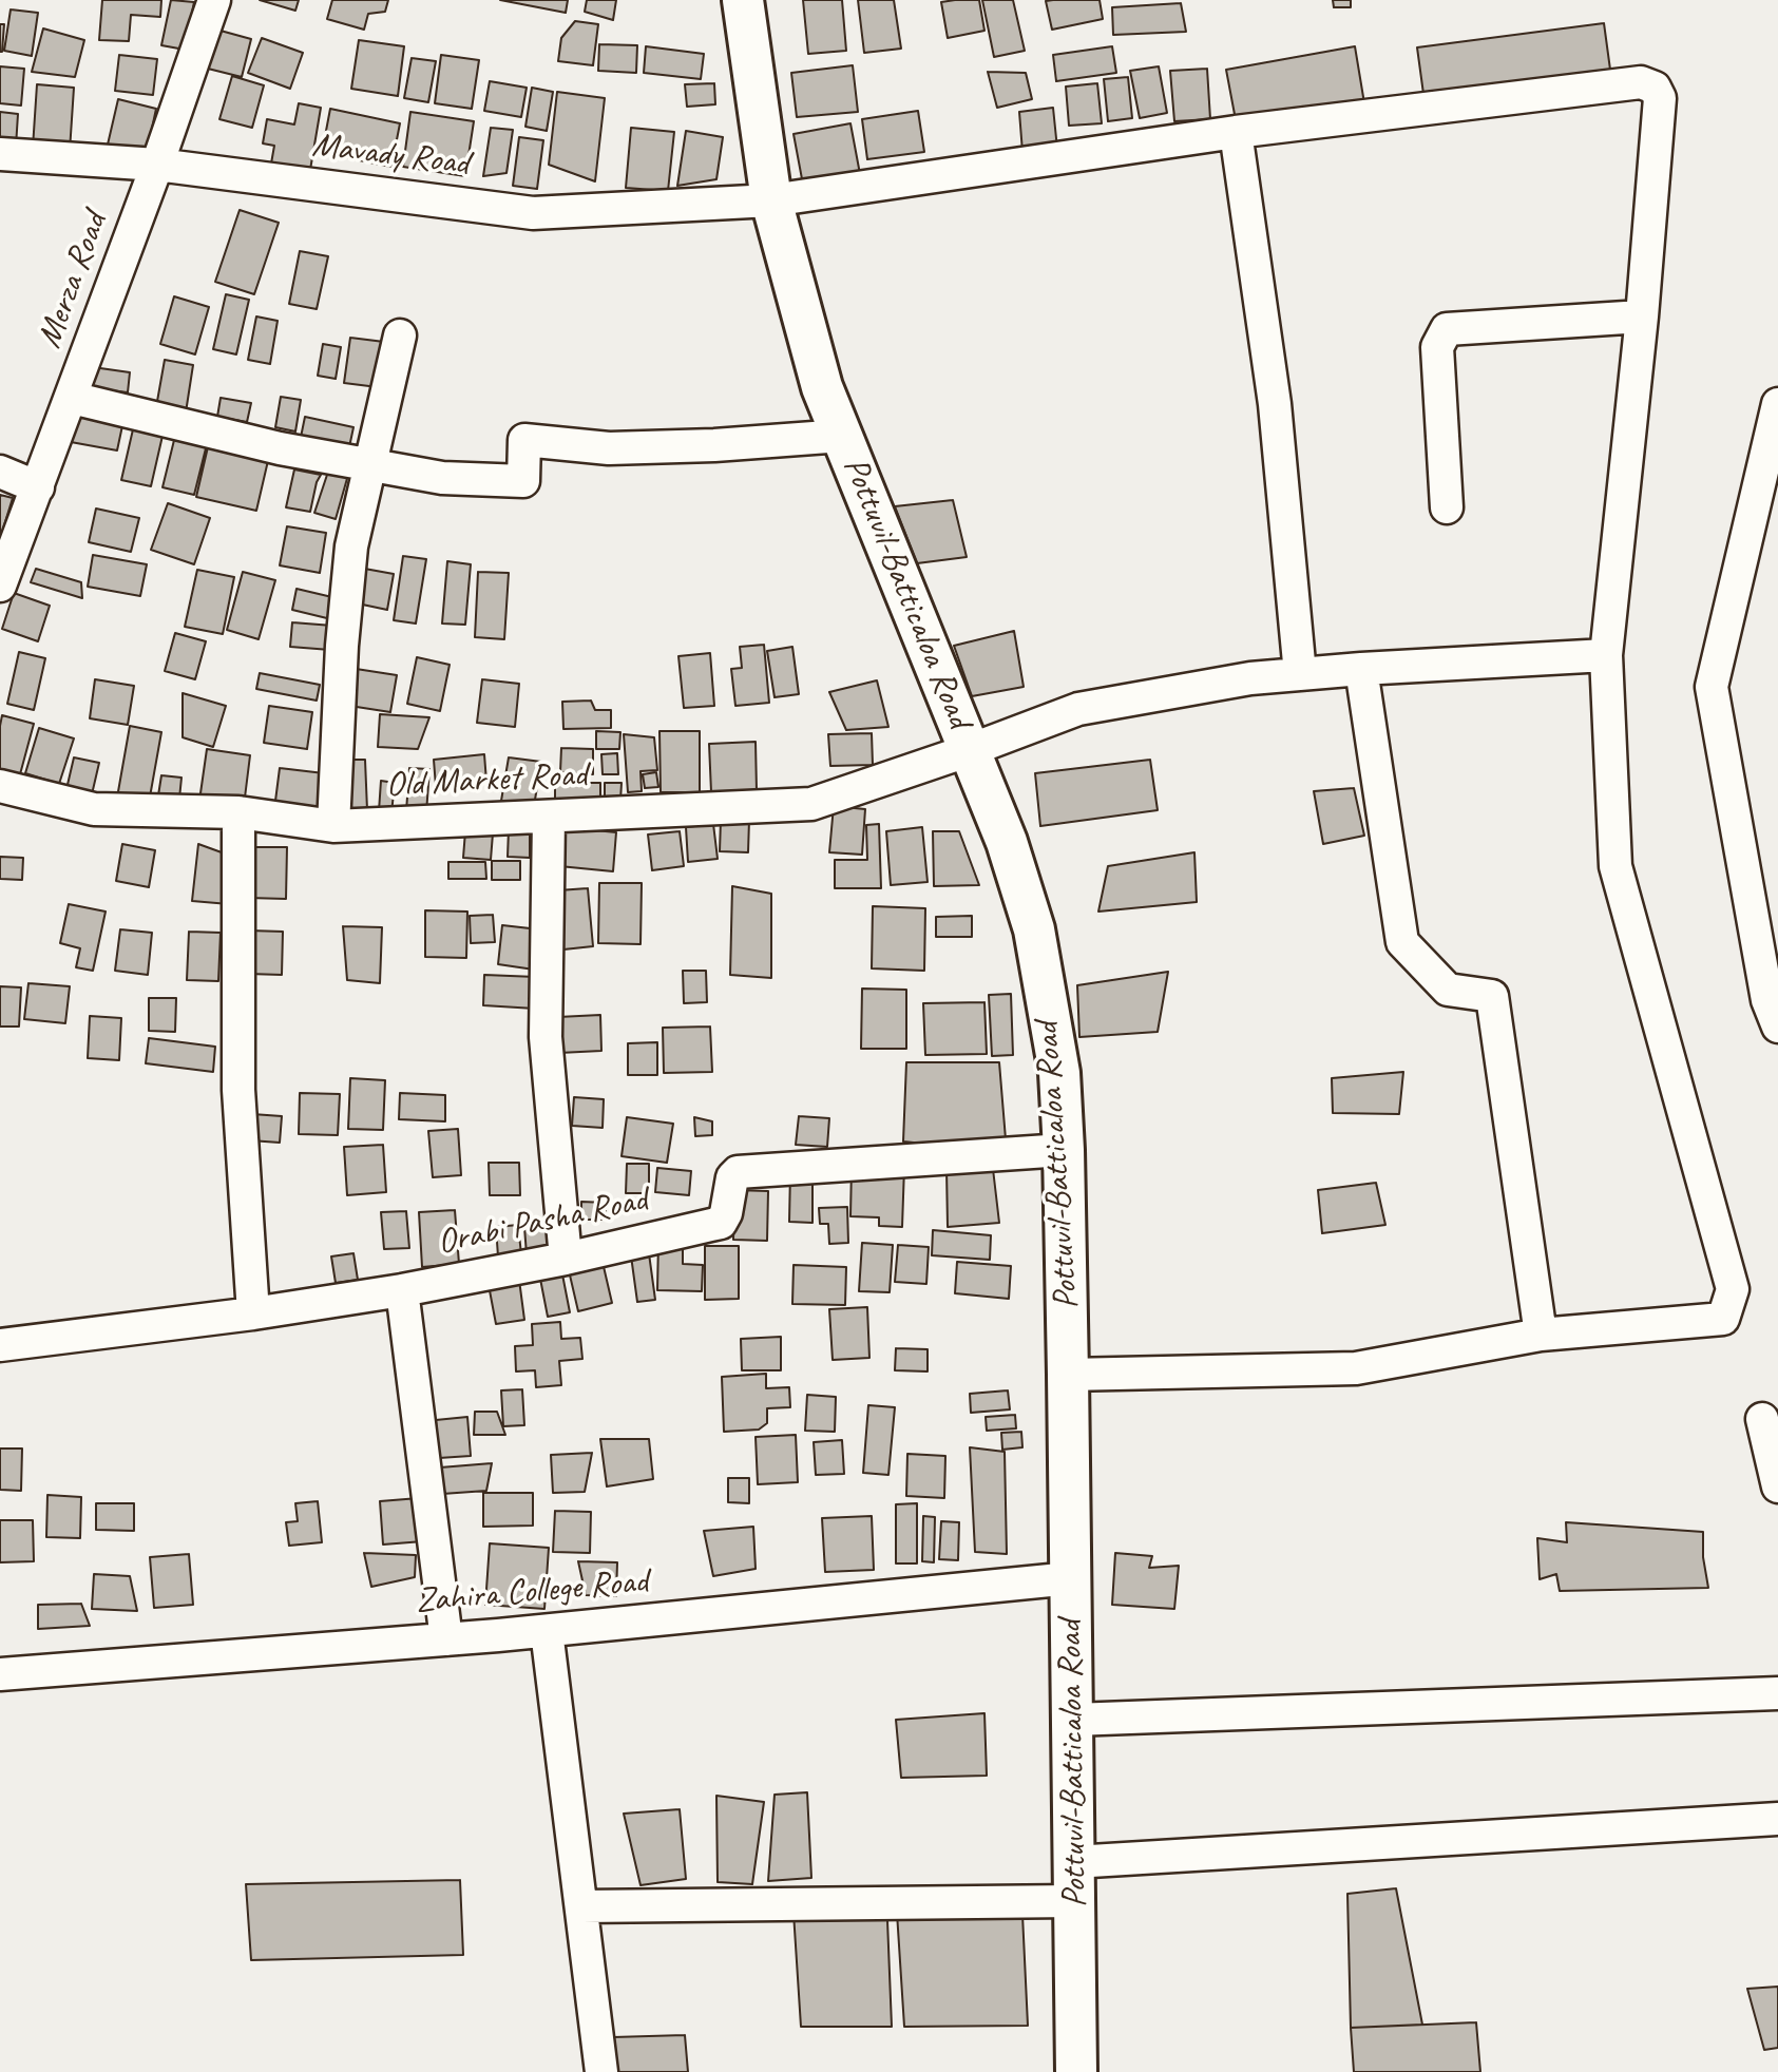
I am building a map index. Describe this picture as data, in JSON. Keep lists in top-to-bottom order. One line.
{"streets":{"highway":["Pottuvil-Batticaloa Road"],"street":["Mavady Road","Merza Road","Old Market Road","Orabi Pasha Road","Zahira College Road"]},"crossings":[["Mavady Road","Merza Road"],["Mavady Road","Pottuvil-Batticaloa Road"],["Mavady Road","Old Market Road"],["Pottuvil-Batticaloa Road","Old Market Road"],["Pottuvil-Batticaloa Road","Orabi Pasha Road"],["Pottuvil-Batticaloa Road","Zahira College Road"]]}
